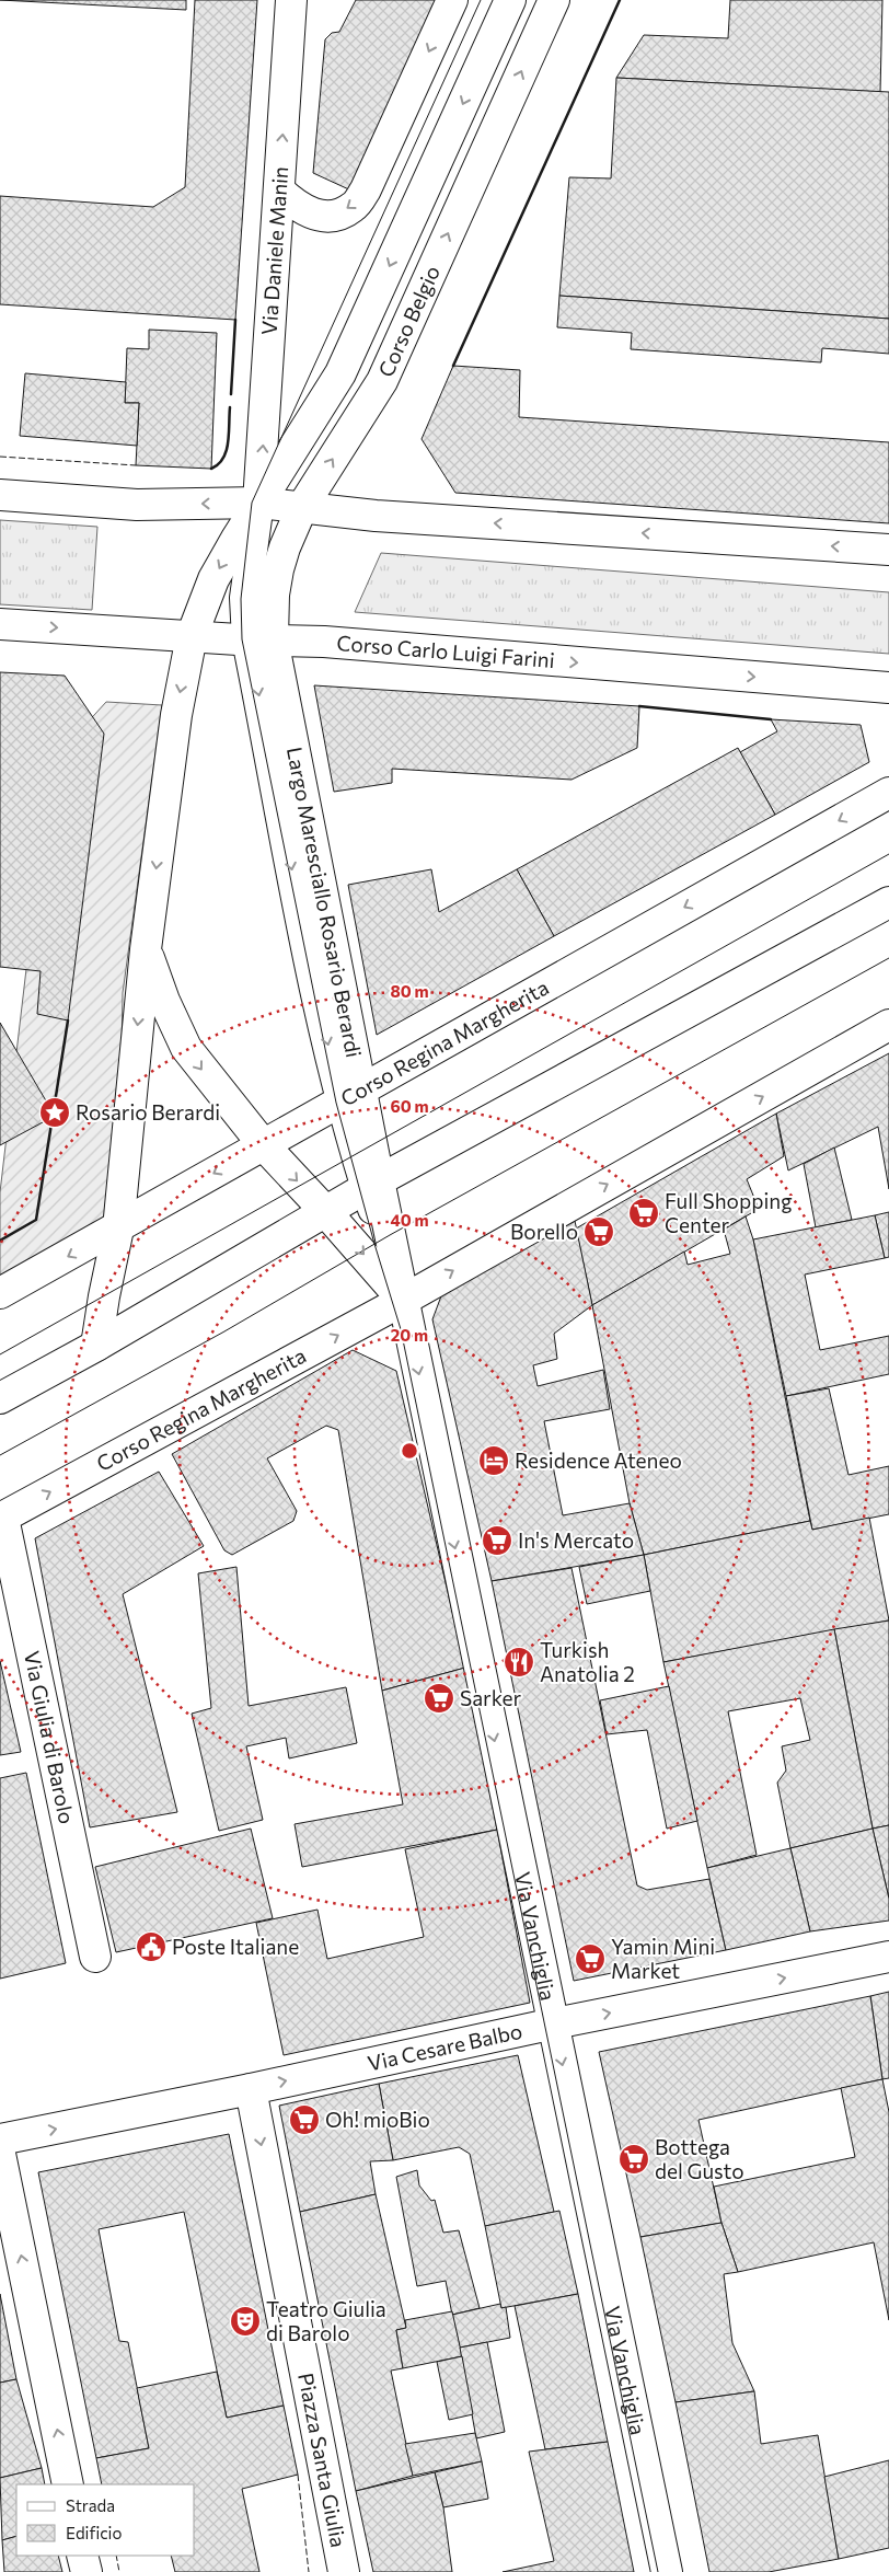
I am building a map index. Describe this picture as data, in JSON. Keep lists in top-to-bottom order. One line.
{"streets":{"street":["Via Daniele Manin","Corso Belgio","Corso Carlo Luigi Farini","Largo Maresciallo Rosario Berardi","Corso Regina Margherita","Via Giulia di Barolo","Via Vanchiglia","Via Cesare Balbo","Piazza Santa Giulia"]},"crossings":[["Via Daniele Manin","Corso Belgio"],["Via Daniele Manin","Largo Maresciallo Rosario Berardi"],["Corso Belgio","Corso Carlo Luigi Farini"],["Corso Belgio","Largo Maresciallo Rosario Berardi"],["Corso Carlo Luigi Farini","Largo Maresciallo Rosario Berardi"],["Largo Maresciallo Rosario Berardi","Corso Regina Margherita"],["Largo Maresciallo Rosario Berardi","Via Vanchiglia"],["Corso Regina Margherita","Via Giulia di Barolo"],["Corso Regina Margherita","Via Vanchiglia"],["Via Vanchiglia","Via Cesare Balbo"],["Via Cesare Balbo","Piazza Santa Giulia"]],"one_way":["Via Daniele Manin","Via Vanchiglia","Via Cesare Balbo"],"places":{"place":["Rosario Berardi"],"supermarket":["Full Shopping Center","Borello","In's Mercato","Sarker","Yamin Mini Market","Oh! mioBio","Bottega del Gusto"],"hotel":["Residence Ateneo"],"restaurant":["Turkish Anatolia 2"],"public building":["Poste Italiane"],"theatre":["Teatro Giulia di Barolo"]},"legend":["Strada","Edificio"],"rings":["80 m","60 m","40 m","20 m"]}
